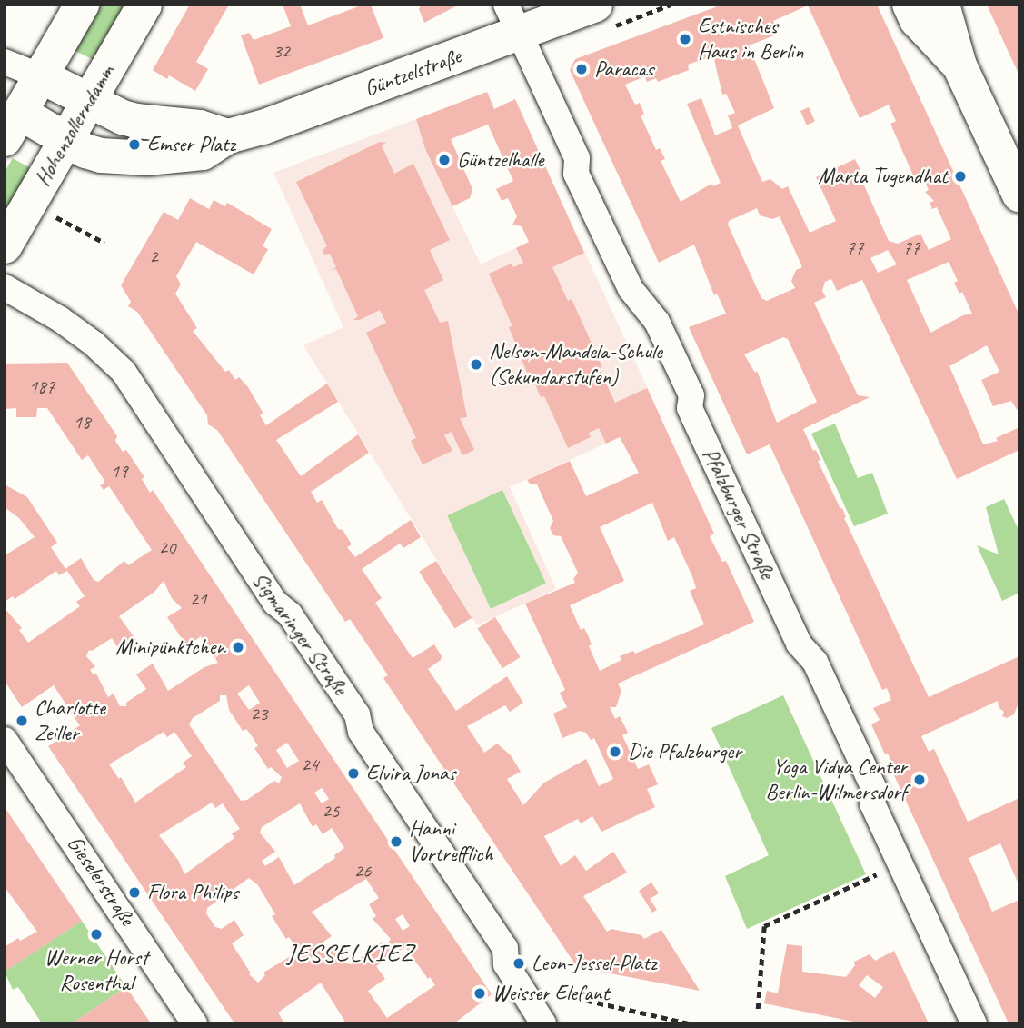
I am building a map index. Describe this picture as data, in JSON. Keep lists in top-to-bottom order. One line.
{"streets":{"street":["Güntzelstraße","Hohenzollerndamm","Pfalzburger Straße","Sigmaringer Straße","Gieselerstraße"]},"crossings":[["Güntzelstraße","Hohenzollerndamm"],["Güntzelstraße","Pfalzburger Straße"]],"districts":["JESSELKIEZ"],"places":["Estnisches Haus in Berlin","Paracas","Emser Platz","Güntzelhalle","Marta Tugendhat","Nelson-Mandela-Schule (Sekundarstufen)","Minipünktchen","Charlotte Zeiller","Die Pfalzburger","Elvira Jonas","Yoga Vidya Center Berlin-Wilmersdorf","Hanni Vortrefflich","Flora Philips","Werner Horst Rosenthal","Leon-Jessel-Platz","Weisser Elefant"],"house_numbers":["32","77","77","2","187","18","19","20","21","23","24","25","26"]}
